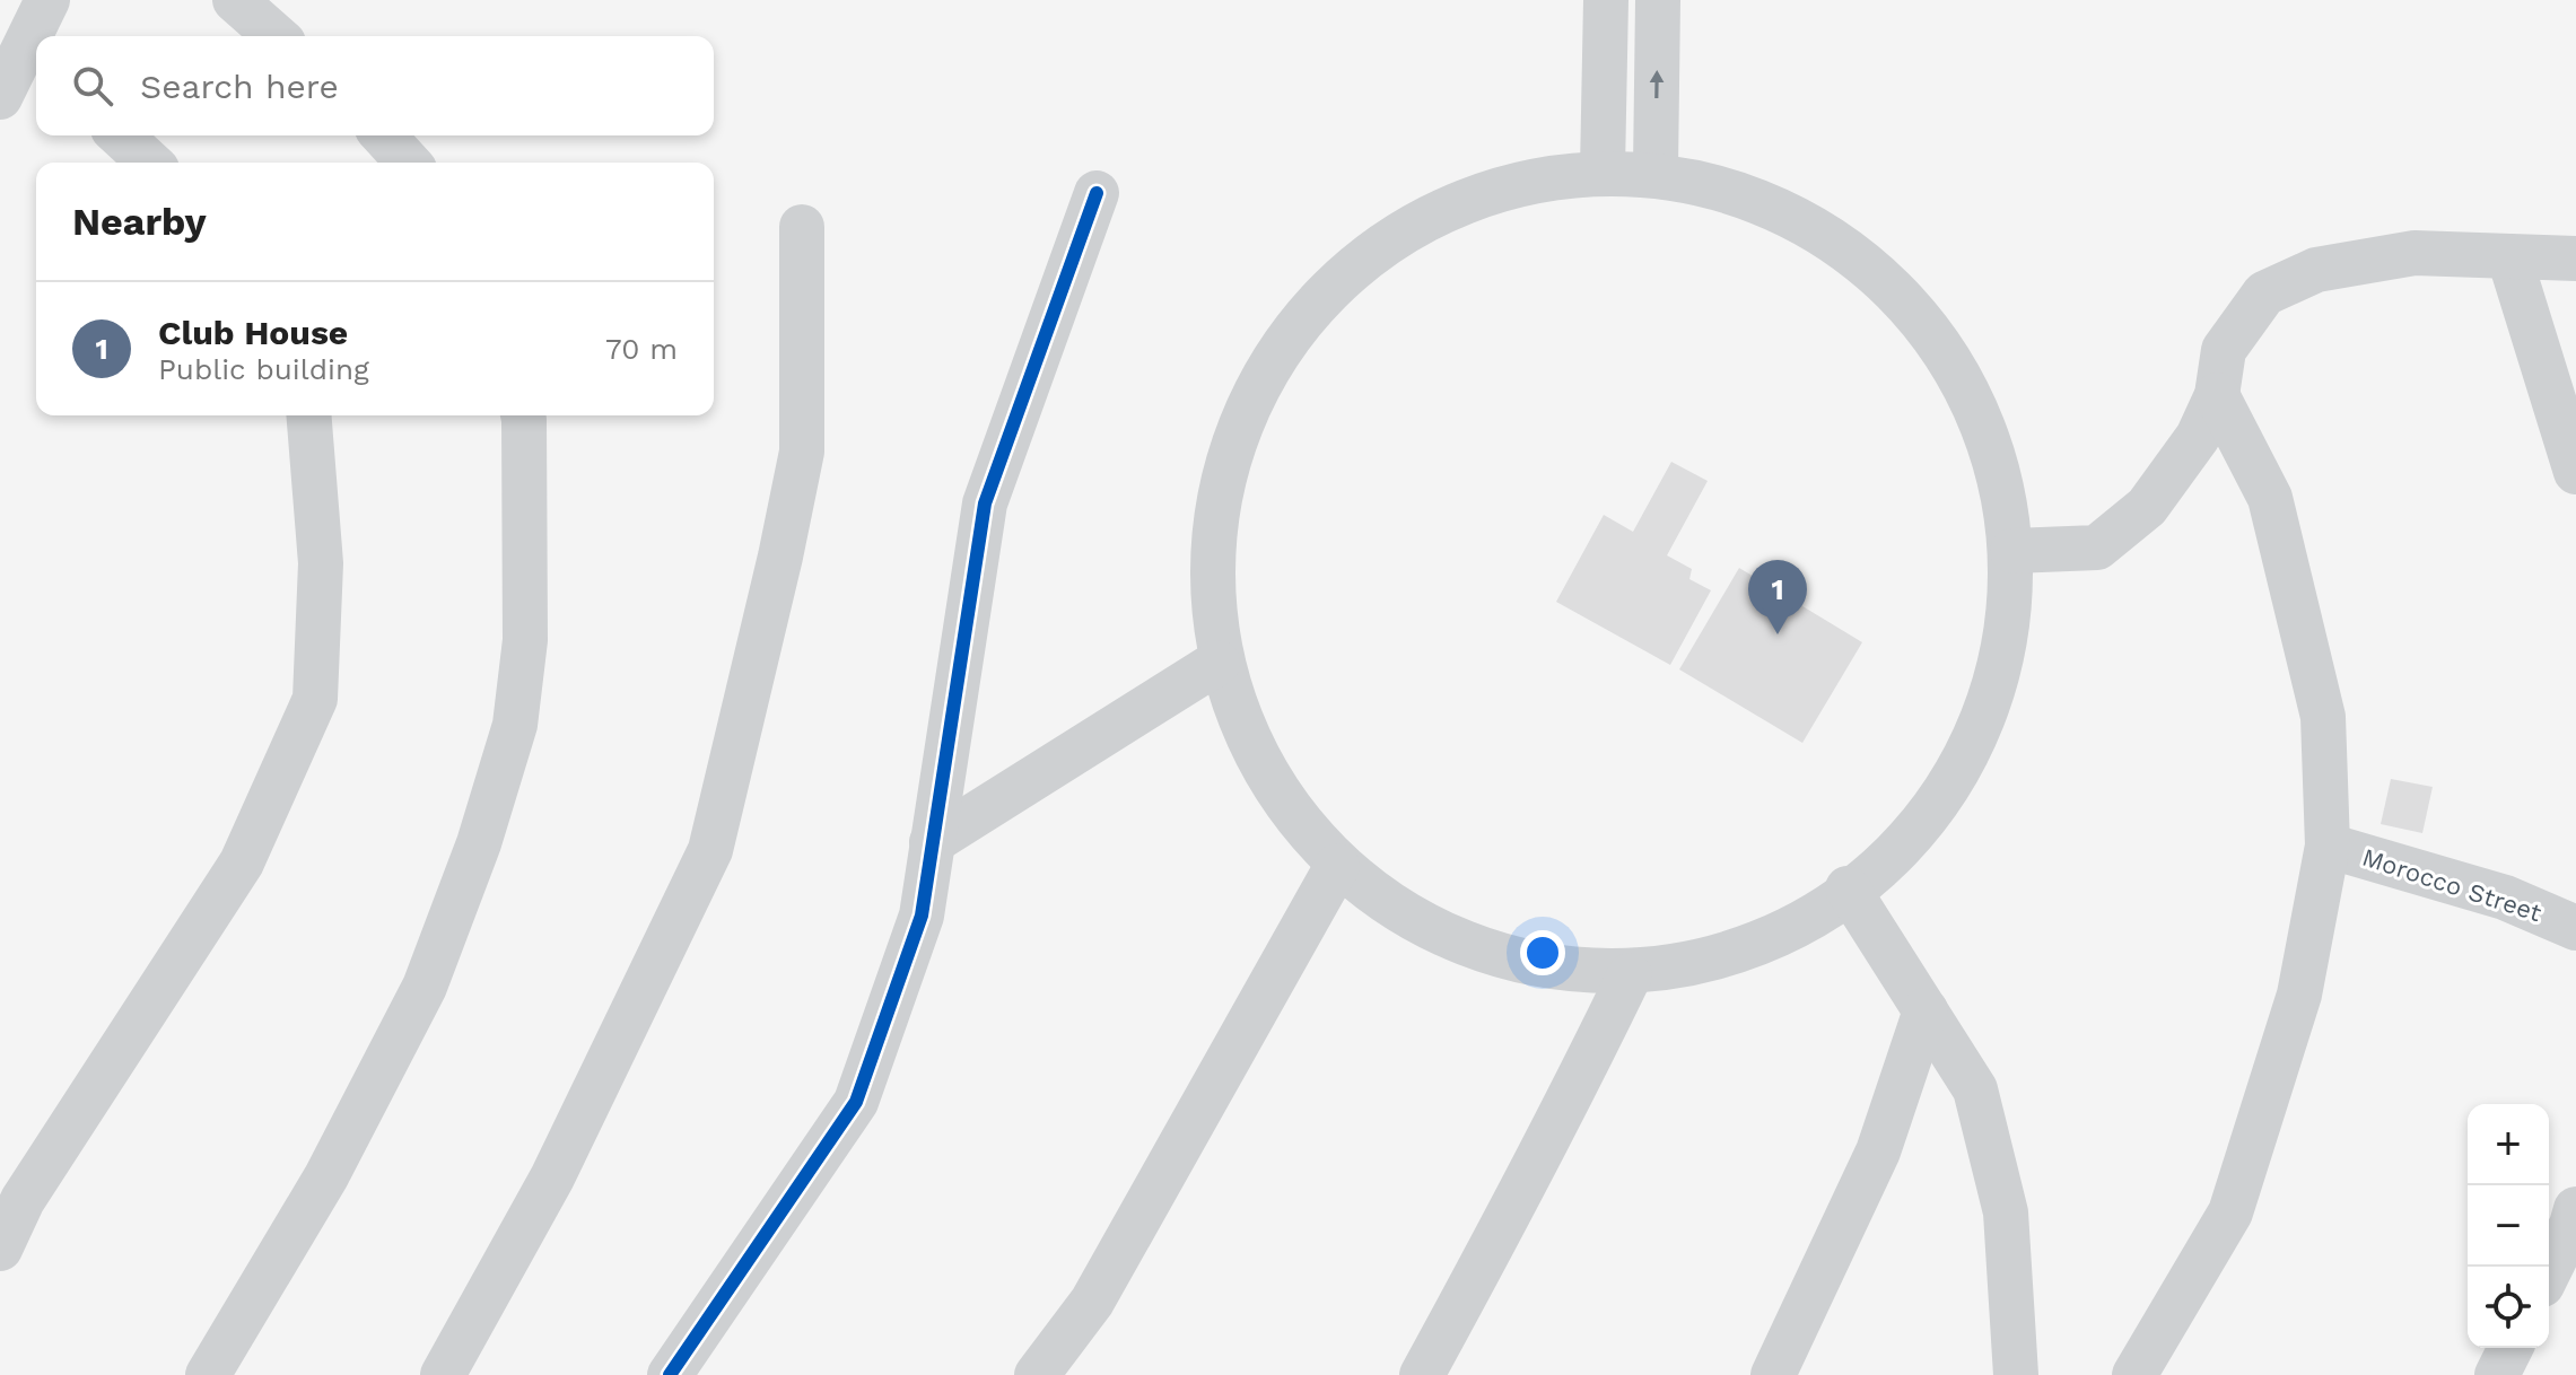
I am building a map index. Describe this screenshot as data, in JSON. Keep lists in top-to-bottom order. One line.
{"streets":{"street":["Morocco Street"]},"page":{"search":"Search here","heading":"Nearby","list":[{"mark":"1","name":"Club House","note":"Public building","value":"70 m"}],"pins":"1","map_buttons":["+","−"]}}
